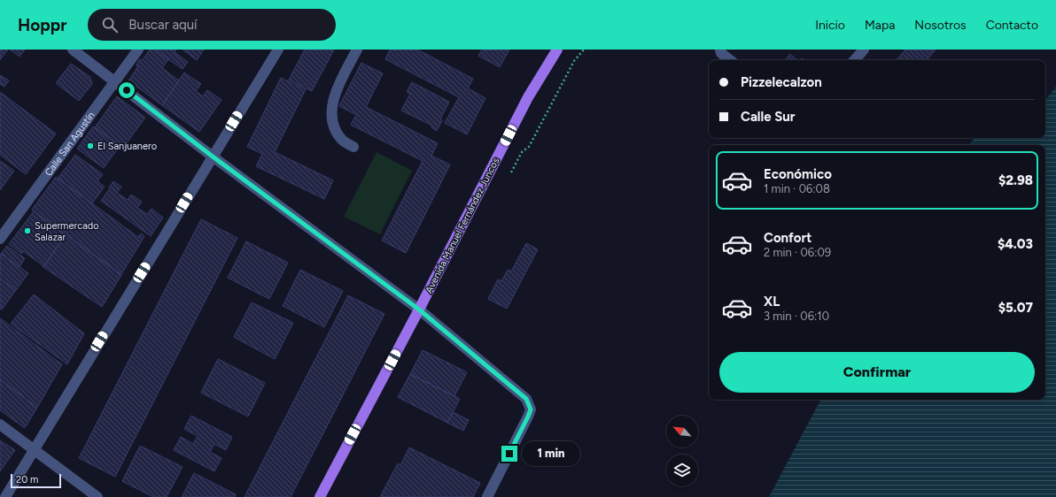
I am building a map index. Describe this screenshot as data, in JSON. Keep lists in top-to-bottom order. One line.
{"streets":{"main road":["Avenida Manuel Fernández Juncos"],"street":["Calle San Agustín"]},"places":["El Sanjuanero","Supermercado Salazar"],"scale_bar":"20 m","north":"top left","page":{"header":"Hoppr","search":"Buscar aquí","nav":["Inicio","Mapa","Nosotros","Contacto"],"banner":["Pizzelecalzon","Calle Sur"],"list":[{"name":"Económico","note":"1 min · 06:08","value":"$2.98"},{"name":"Confort","note":"2 min · 06:09","value":"$4.03"},{"name":"XL","note":"3 min · 06:10","value":"$5.07"}],"buttons":"Confirmar","bubble":"1 min","scale":"20 m"}}
